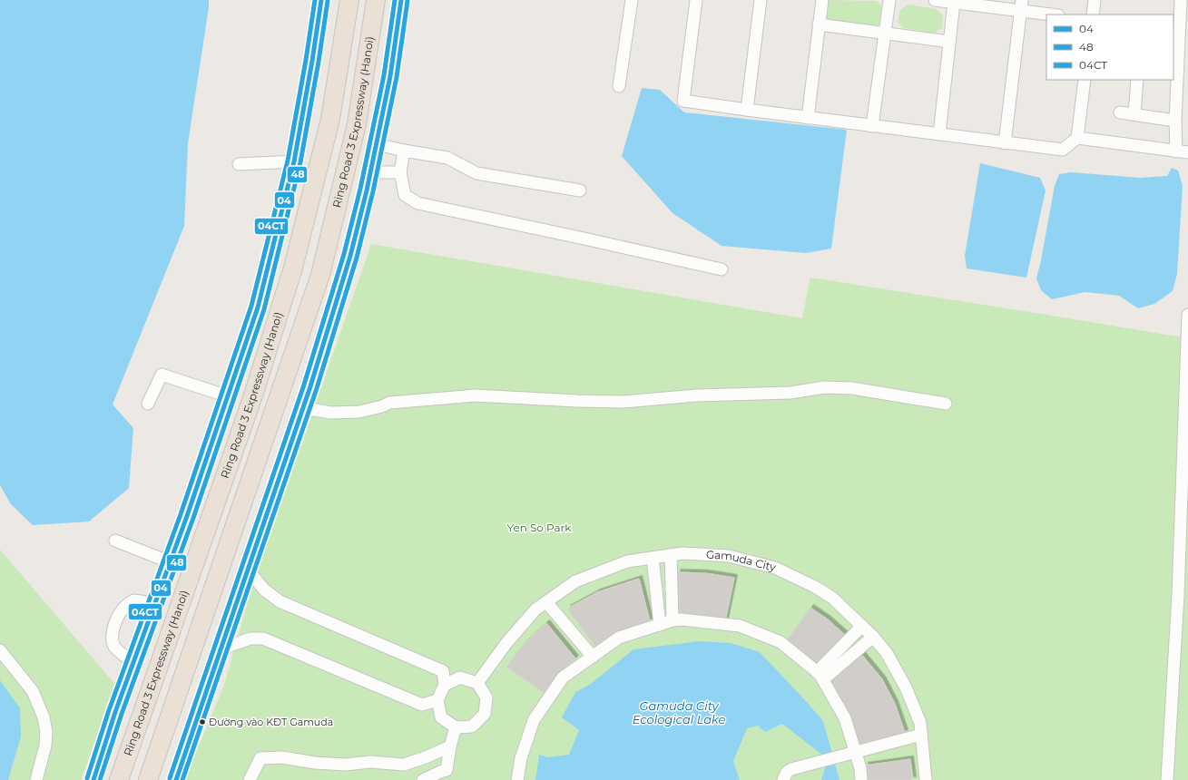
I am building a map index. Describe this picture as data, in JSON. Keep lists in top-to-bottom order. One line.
{"streets":{"highway":["Ring Road 3 Expressway (Hanoi)"],"street":["Gamuda City"]},"water":["Gamuda City Ecological Lake"],"parks":["Yen So Park"],"places":["Đường vào KĐT Gamuda"],"lines":["transit line 04","transit line 04CT","transit line 48"],"legend":["04","48","04CT"]}
